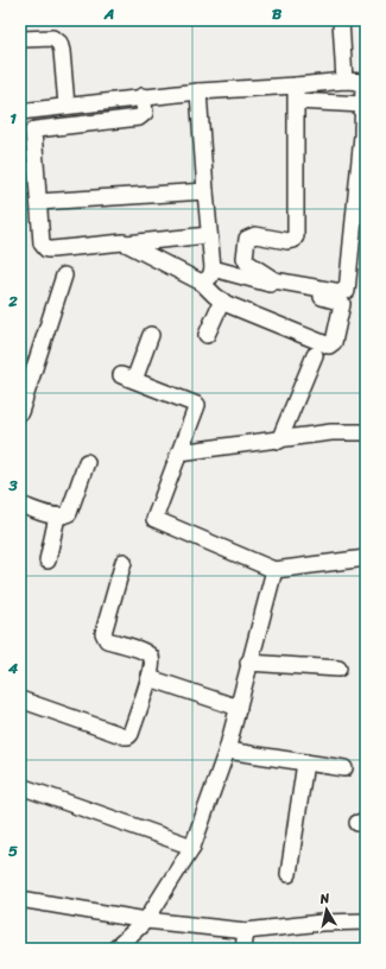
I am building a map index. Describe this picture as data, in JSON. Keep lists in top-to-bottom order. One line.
{"north":"top","grid":{"columns":["A","B"],"rows":["1","2","3","4","5"]}}
